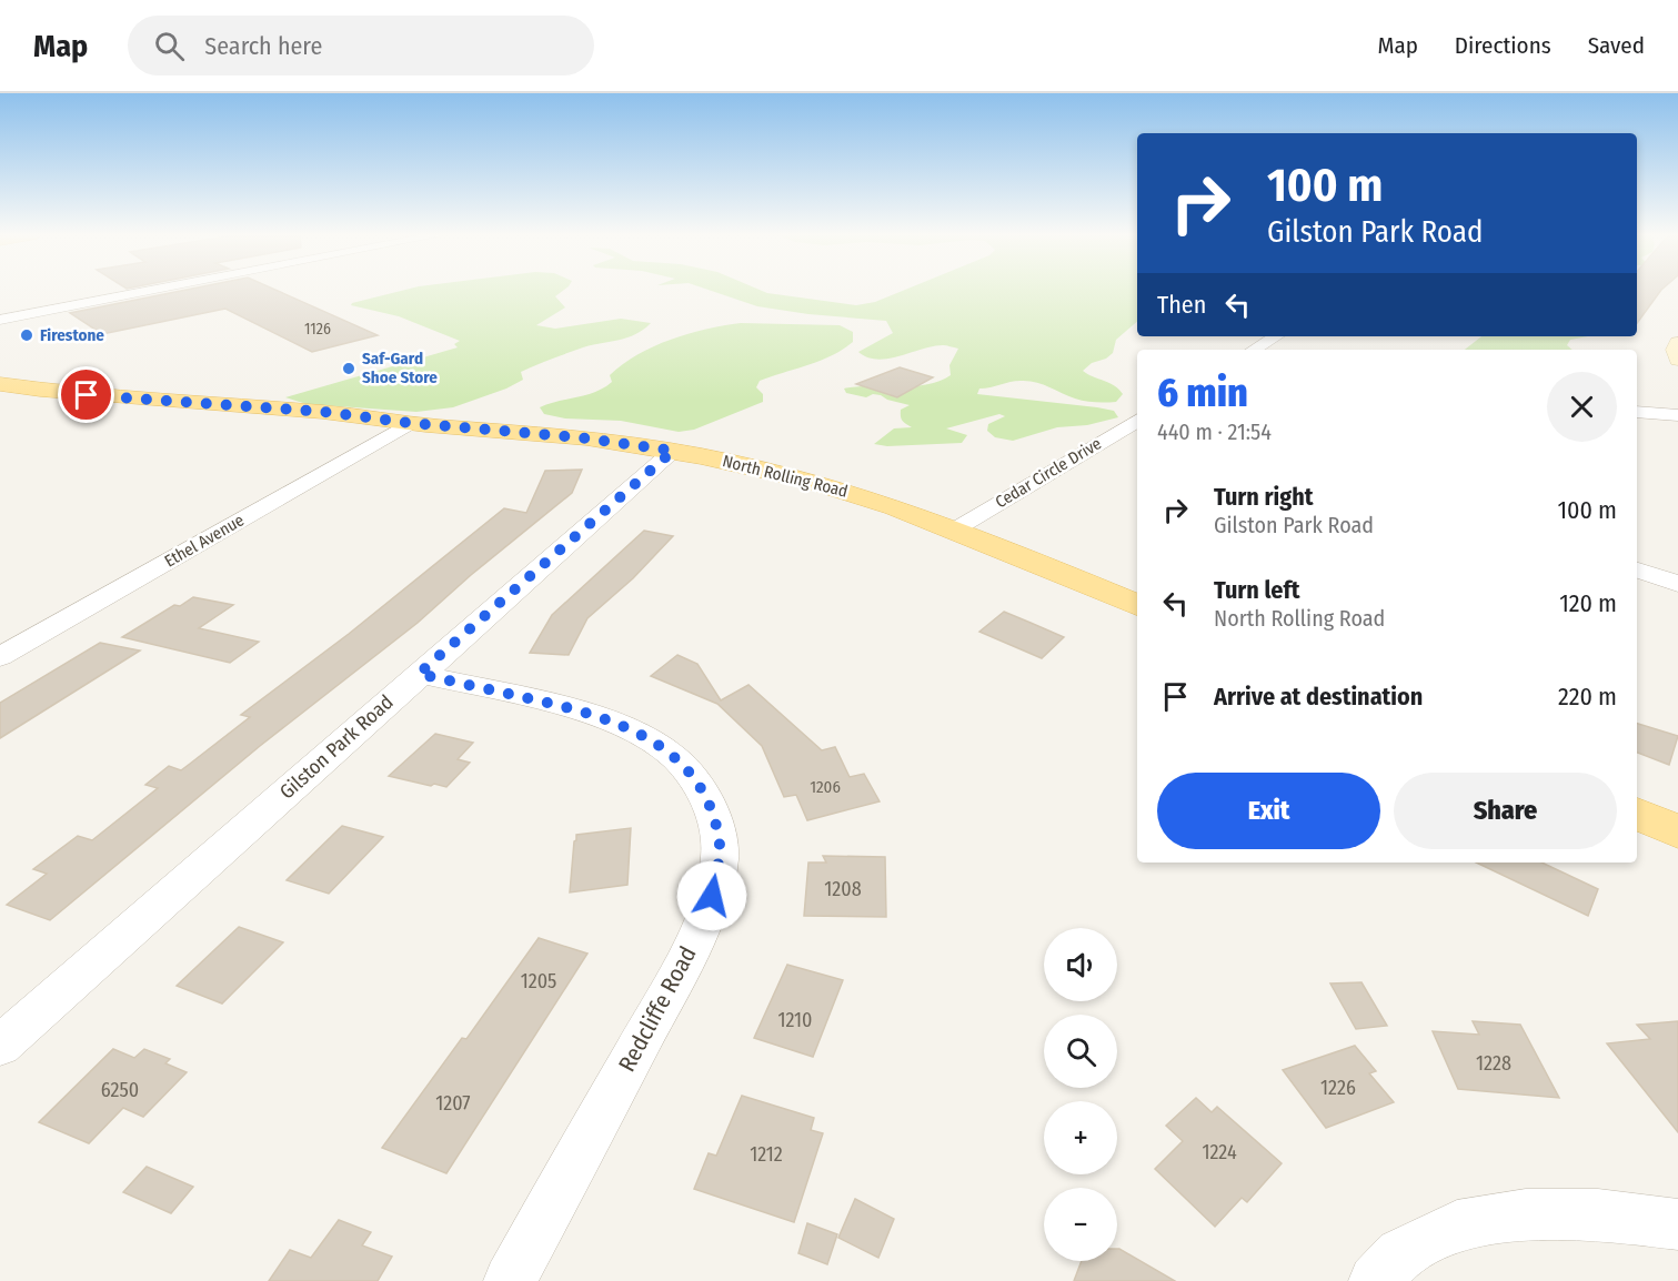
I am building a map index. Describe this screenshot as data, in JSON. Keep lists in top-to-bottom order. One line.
{"streets":{"main road":["North Rolling Road"],"street":["Cedar Circle Drive","Ethel Avenue","Gilston Park Road","Redcliffe Road"]},"crossings":[["Cedar Circle Drive","North Rolling Road"],["North Rolling Road","Ethel Avenue"],["North Rolling Road","Gilston Park Road"],["Gilston Park Road","Redcliffe Road"]],"places":["Firestone","Saf-Gard Shoe Store"],"house_numbers":["1126","1206","1208","1205","1210","1228","1226","6250","1207","1224","1212"],"page":{"header":"Map","search":"Search here","nav":["Map","Directions","Saved"],"turn":["100 m","Gilston Park Road"],"then":"Then","heading":["6 min","440 m · 21:54"],"list":[{"name":"Turn right","note":"Gilston Park Road","value":"100 m"},{"name":"Turn left","note":"North Rolling Road","value":"120 m"},{"name":"Arrive at destination","value":"220 m"}],"buttons":["Exit","Share"],"map_buttons":["+","−"]}}
